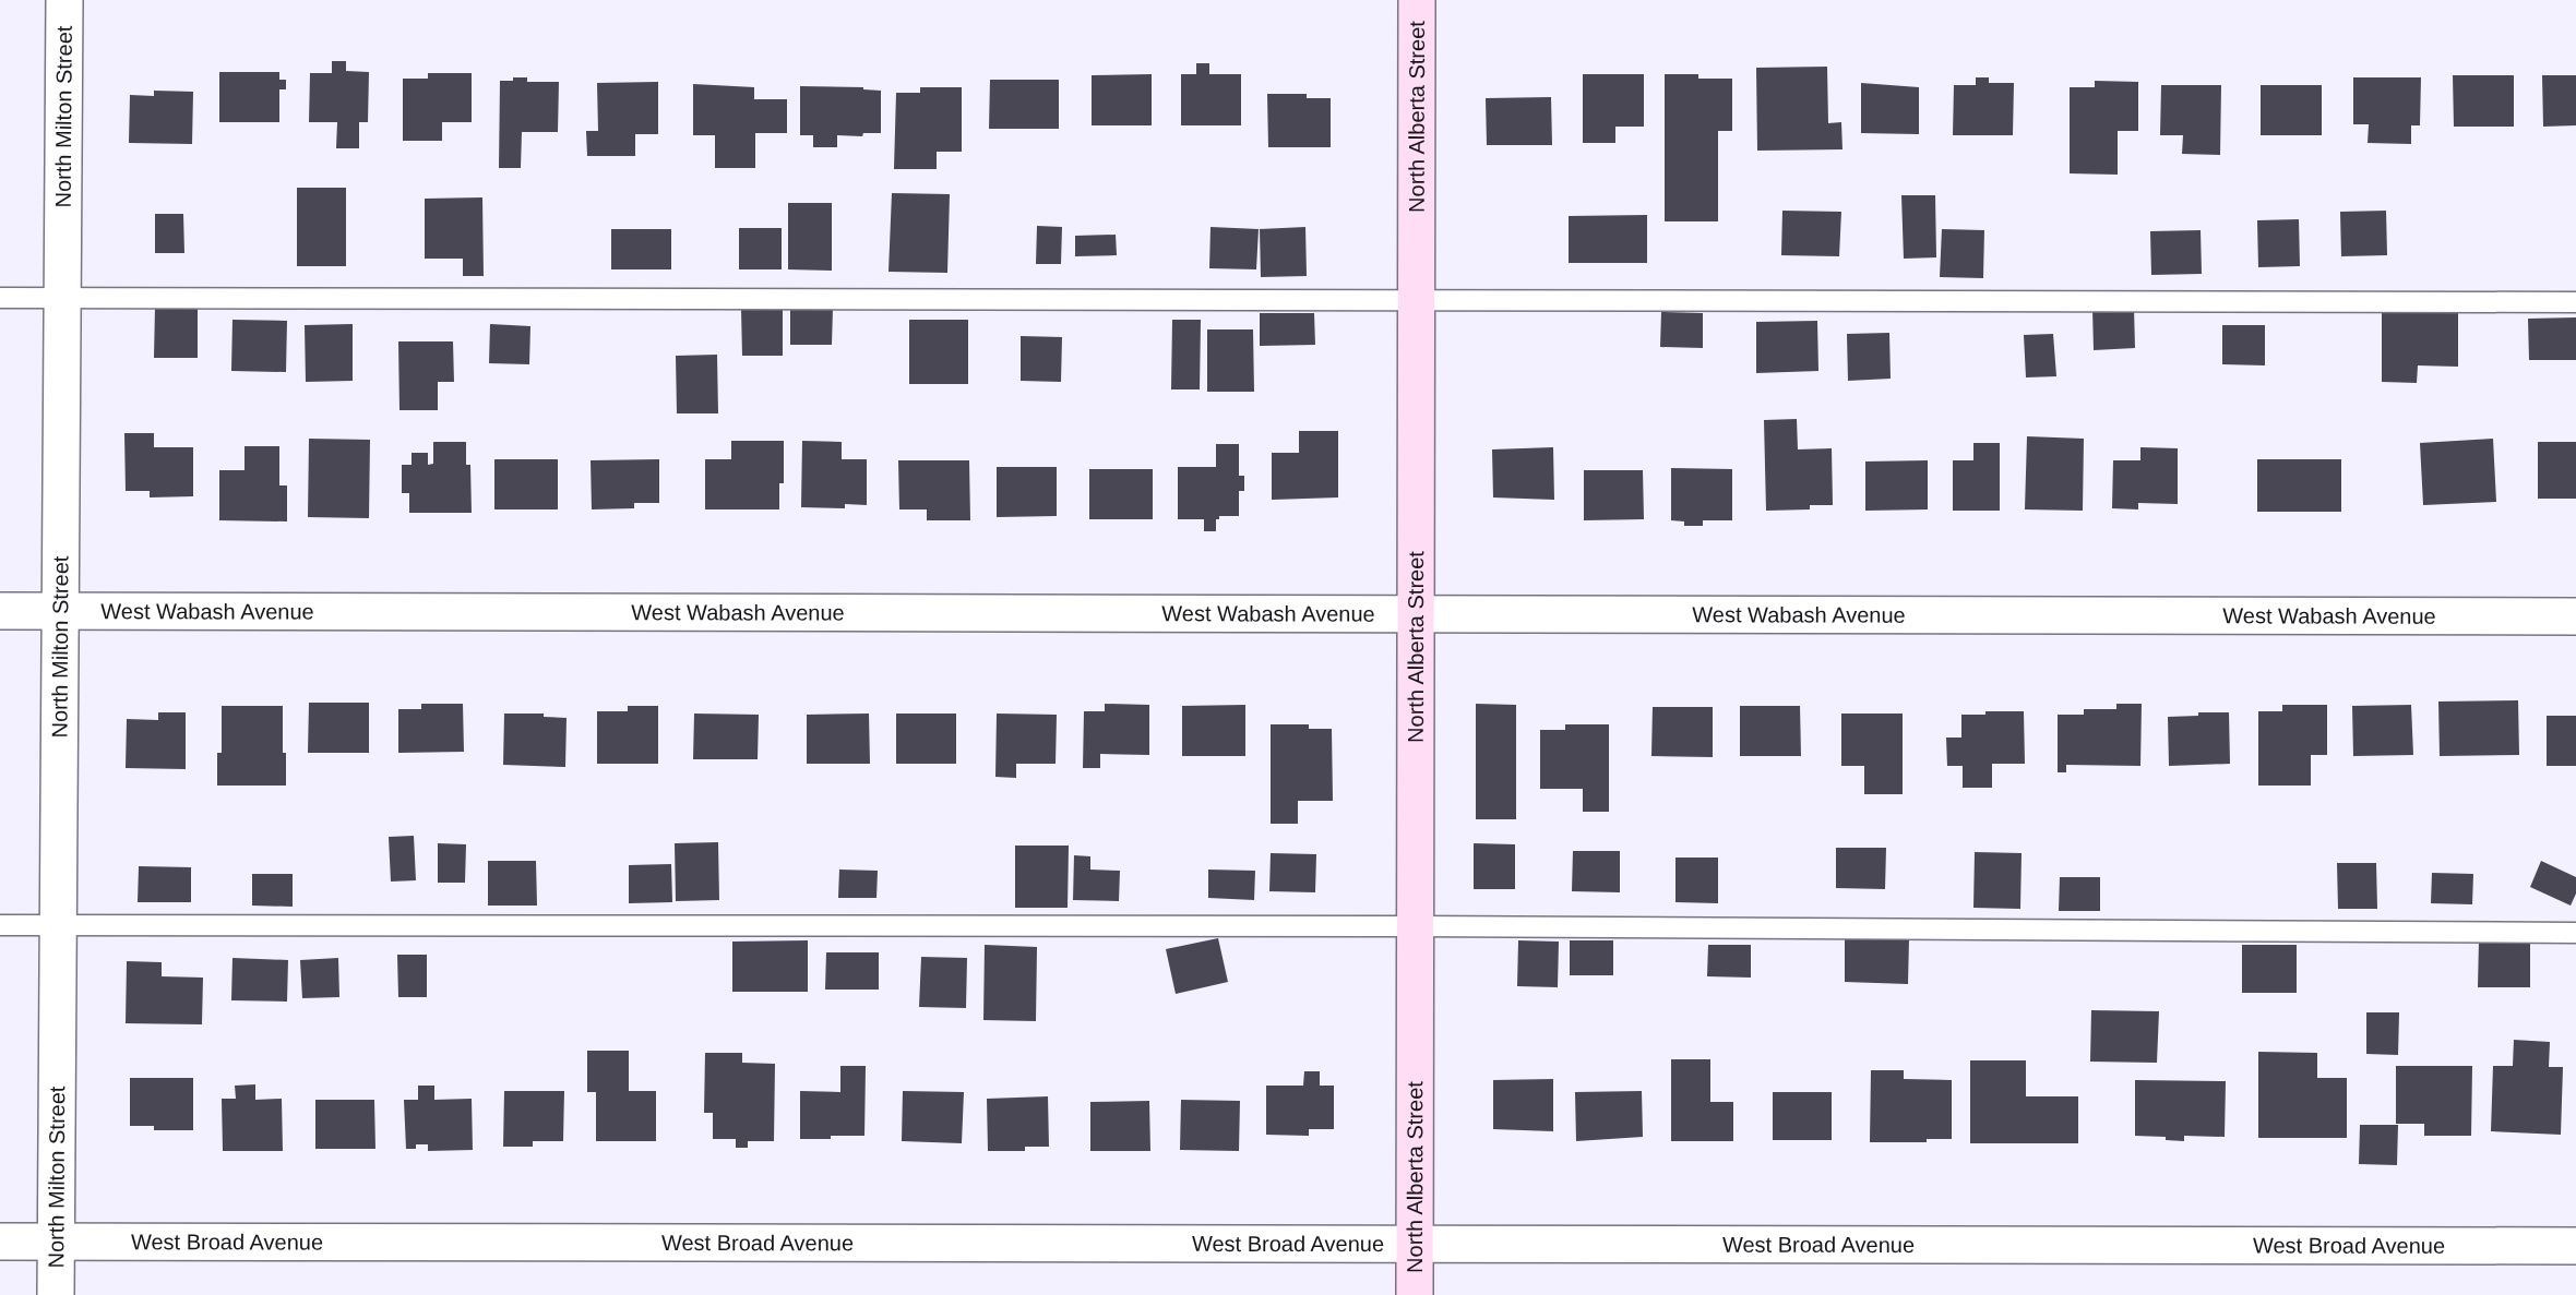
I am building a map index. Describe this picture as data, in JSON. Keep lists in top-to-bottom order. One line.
{"streets":{"main road":["North Alberta Street"],"street":["North Milton Street","West Wabash Avenue","West Broad Avenue"]},"crossings":[["North Milton Street","West Wabash Avenue"],["North Milton Street","West Broad Avenue"],["North Alberta Street","West Wabash Avenue"],["North Alberta Street","West Broad Avenue"]]}
